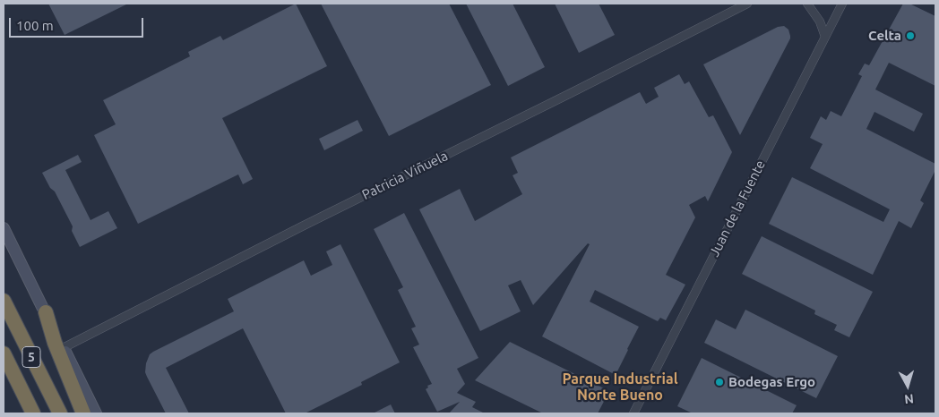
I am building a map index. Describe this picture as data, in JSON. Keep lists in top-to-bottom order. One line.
{"streets":{"highway":["5"],"street":["Patricia Viñuela","Juan de la Fuente"]},"districts":["Parque Industrial Norte Bueno"],"places":["Celta","Bodegas Ergo"],"scale_bar":"100 m","north":"bottom"}
